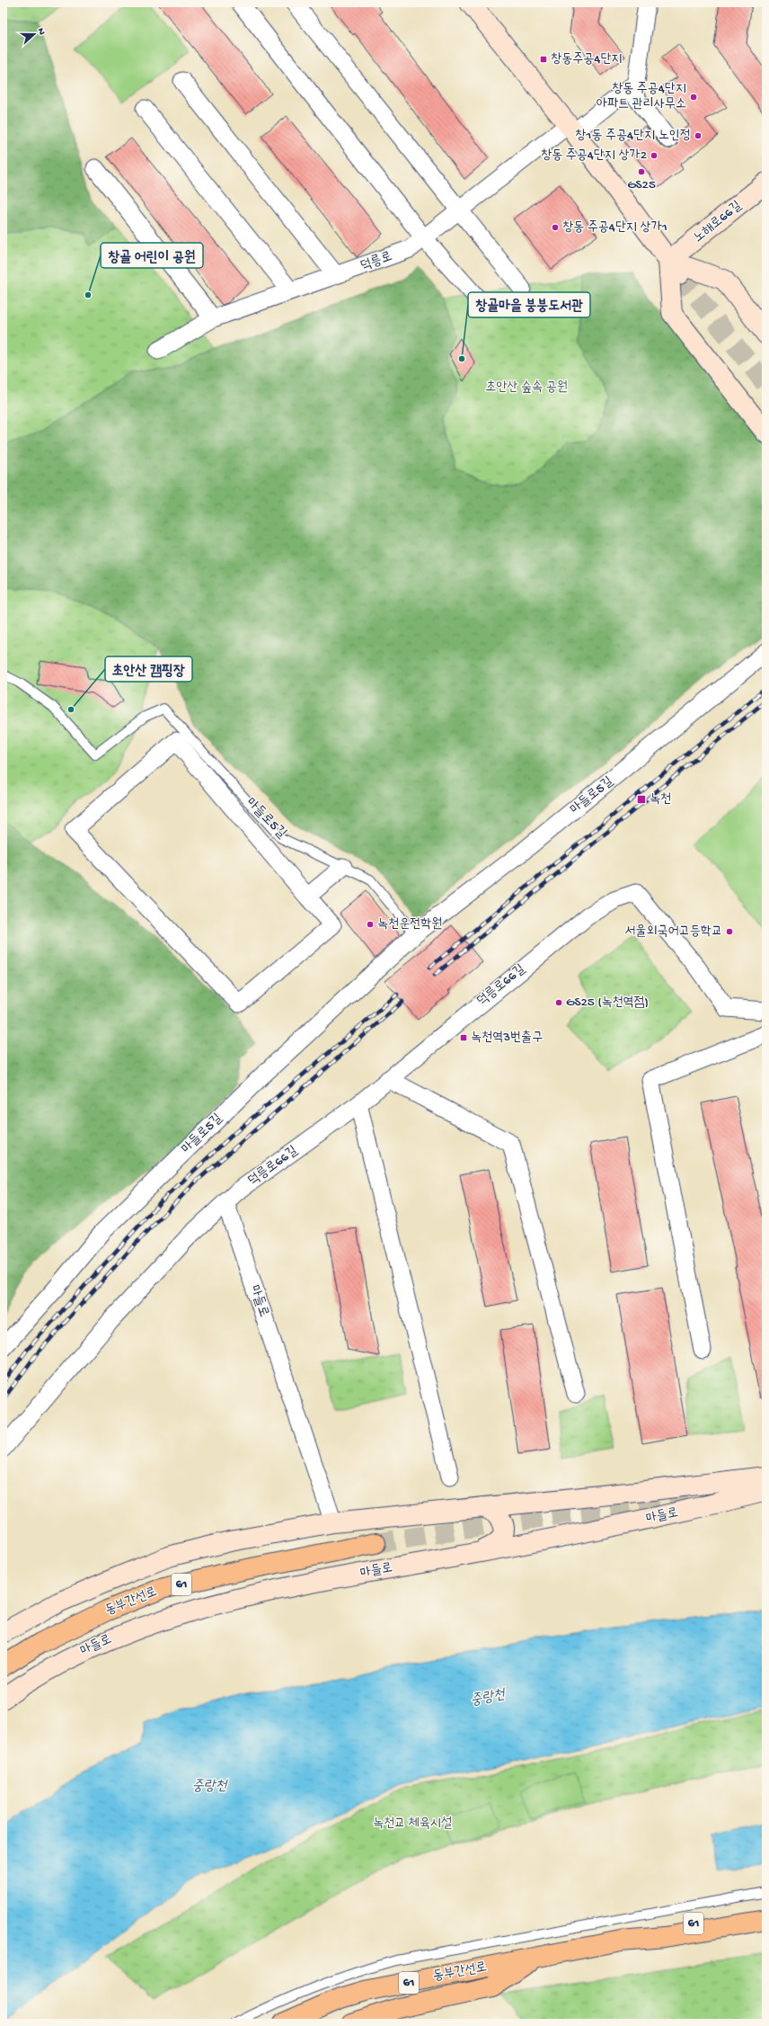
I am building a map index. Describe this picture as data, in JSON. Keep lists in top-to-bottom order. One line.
{"streets":{"highway":["61","동부간선로"],"main road":["노해로66길","마들로"],"street":["덕릉로","마들로5길","덕릉로66길"]},"crossings":[["덕릉로66길","마들로"]],"water":["중랑천"],"parks":["초안산 숲속 공원","녹천교 체육시설"],"places":{"transit":["창동주공4단지","녹천","녹천역3번출구"],"other":["창동 주공4단지 아파트 관리사무소","창1동 주공4단지 노인정","창동 주공4단지 상가2","GS25","창동 주공4단지 상가1","창골 어린이 공원","창골마을 붕붕도서관","초안산 캠핑장","녹천운전학원","서울외국어고등학교","GS25 (녹천역점)"]},"north":"right"}
